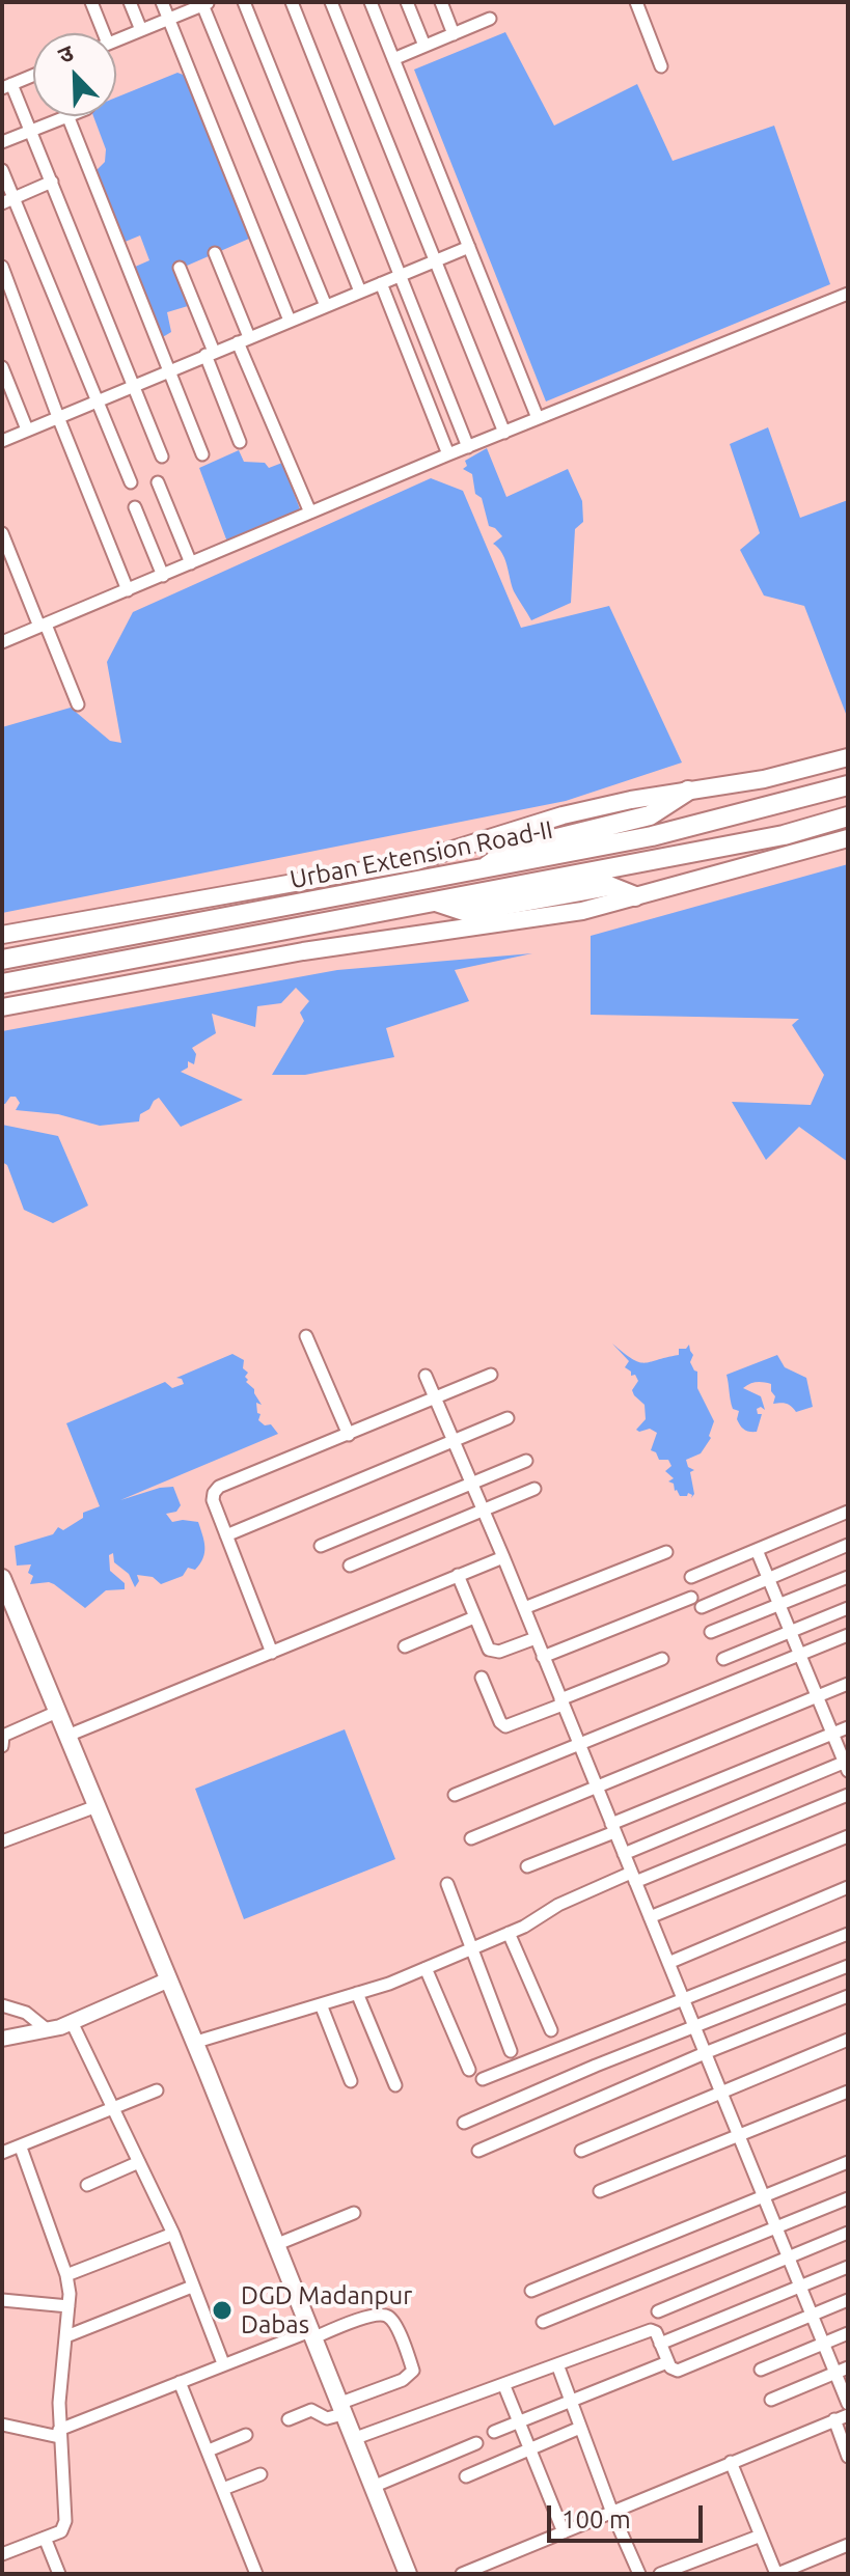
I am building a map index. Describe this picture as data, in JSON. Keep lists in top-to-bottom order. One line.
{"streets":{"highway":["Urban Extension Road-II"]},"places":["DGD Madanpur Dabas"],"scale_bar":"100 m","north":"top left"}
